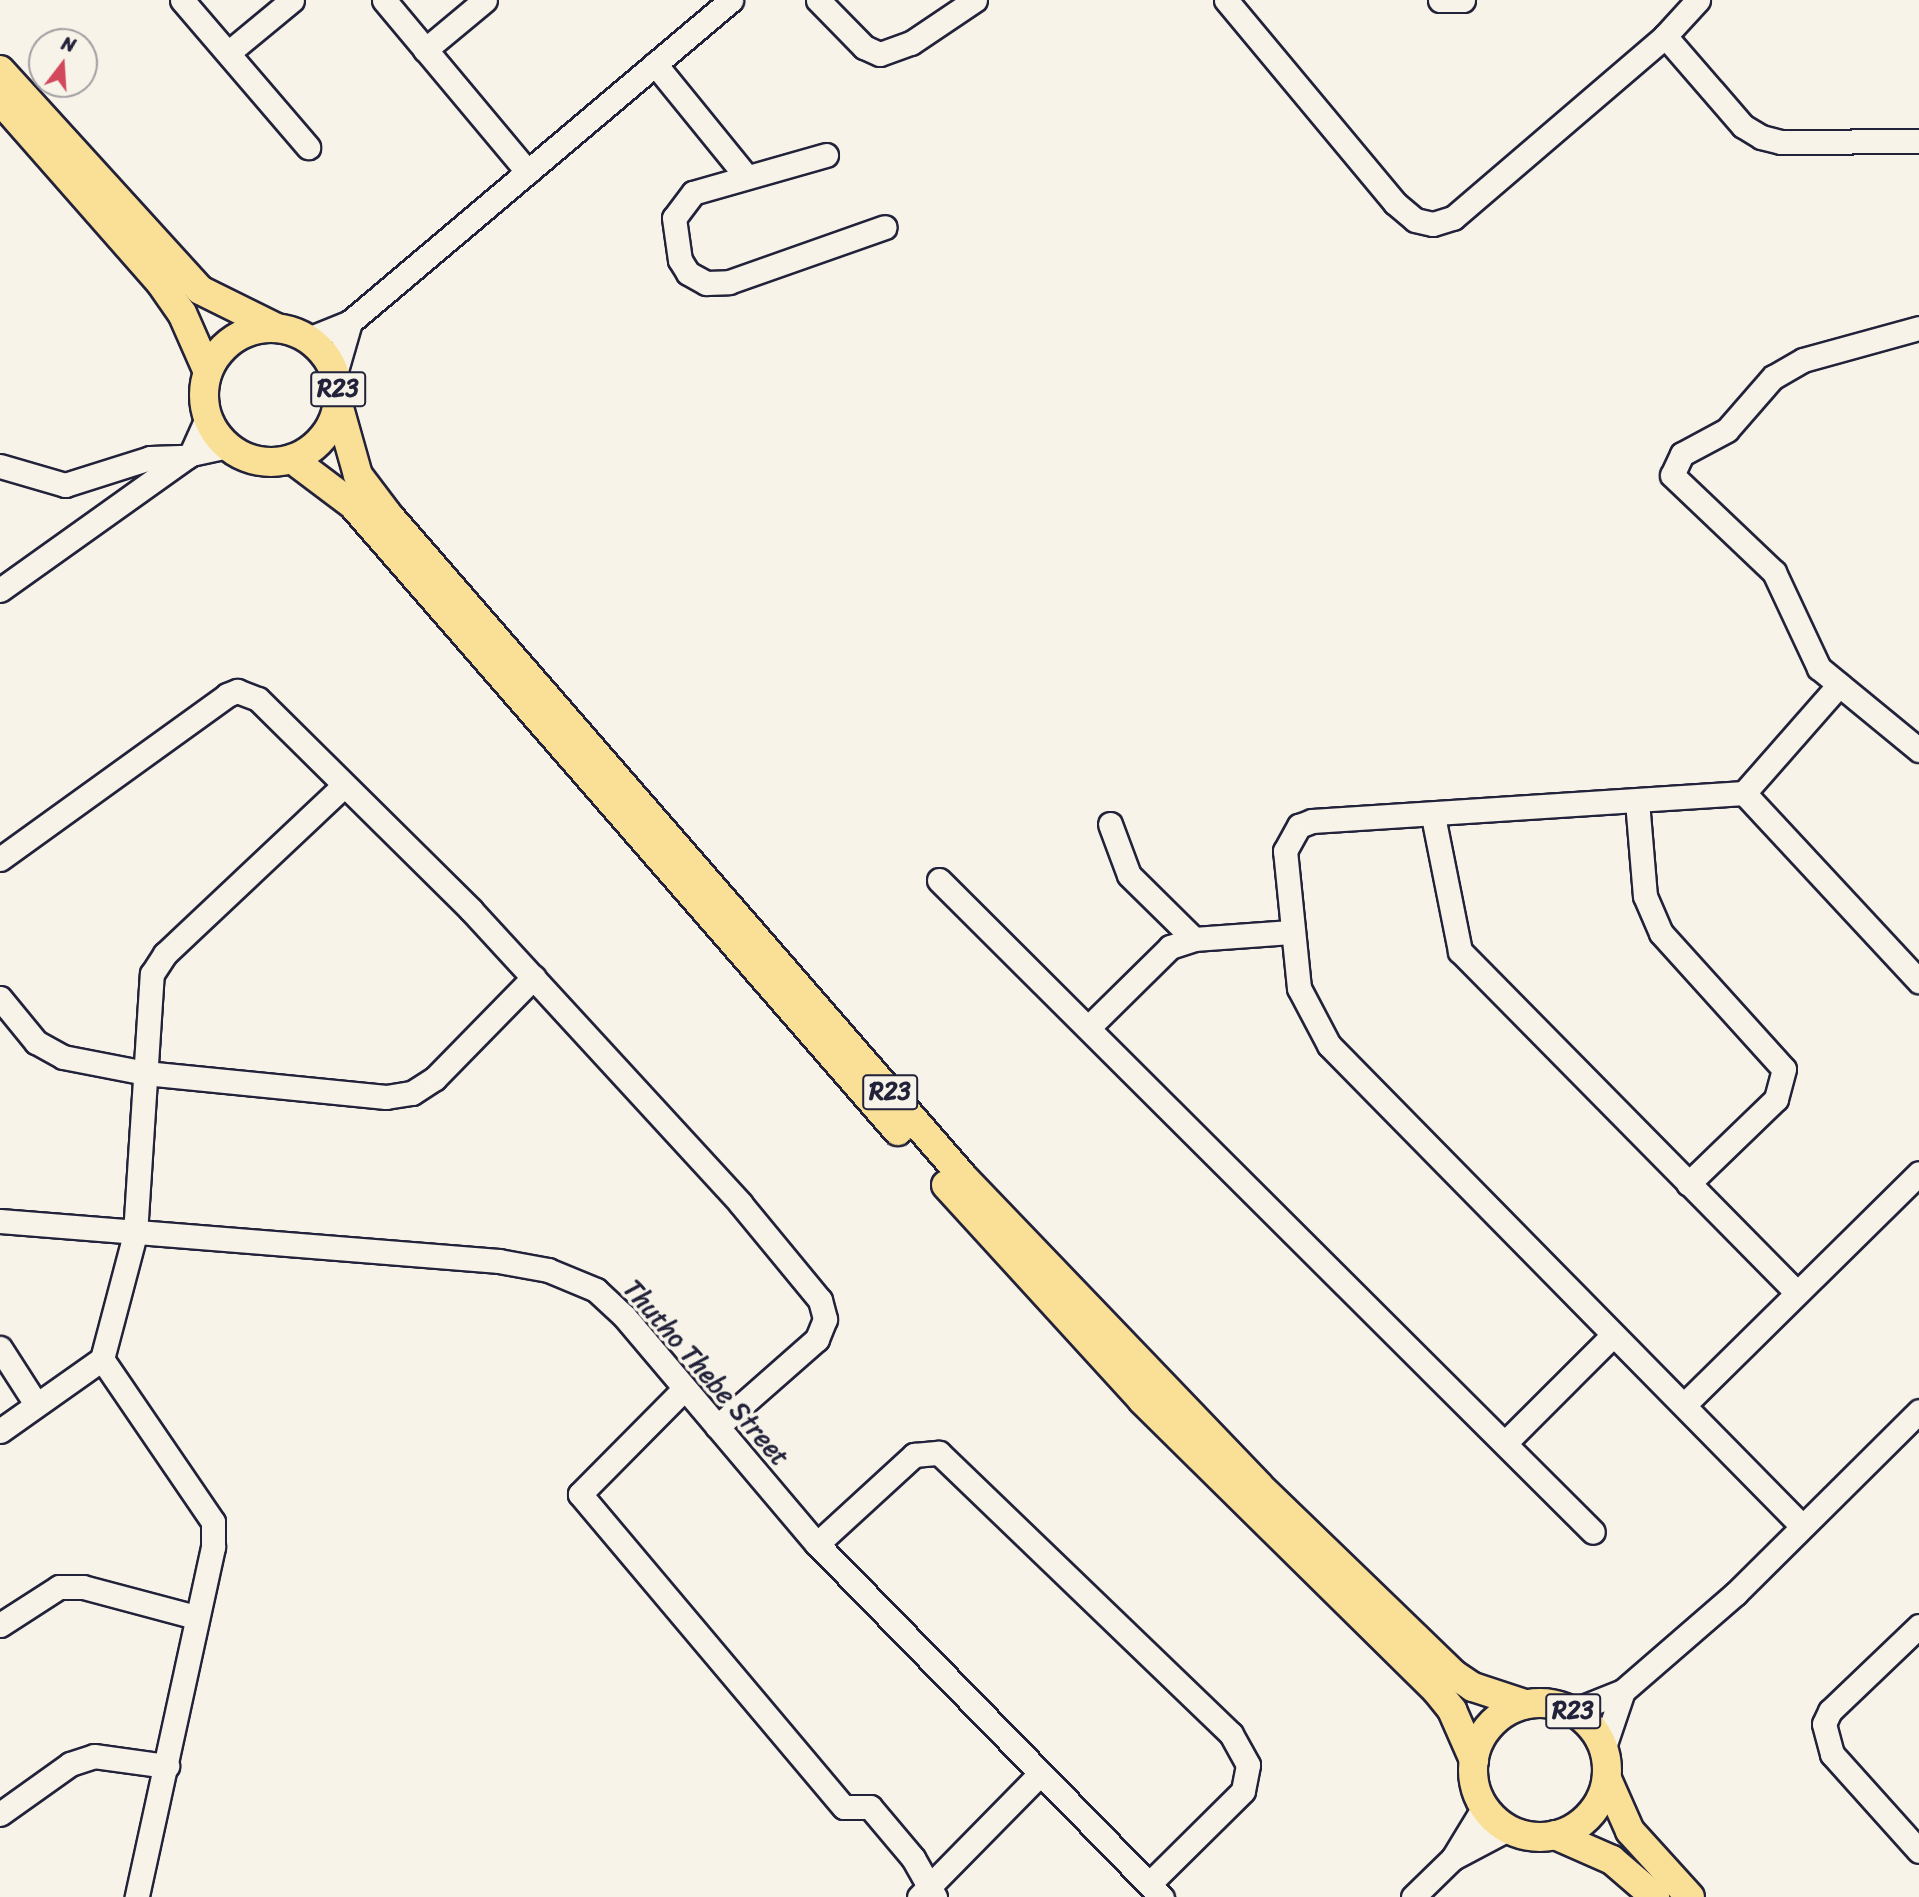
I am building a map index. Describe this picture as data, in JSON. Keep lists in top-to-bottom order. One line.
{"streets":{"main road":["R23"],"street":["Thutho Thebe Street"]},"north":"top"}
